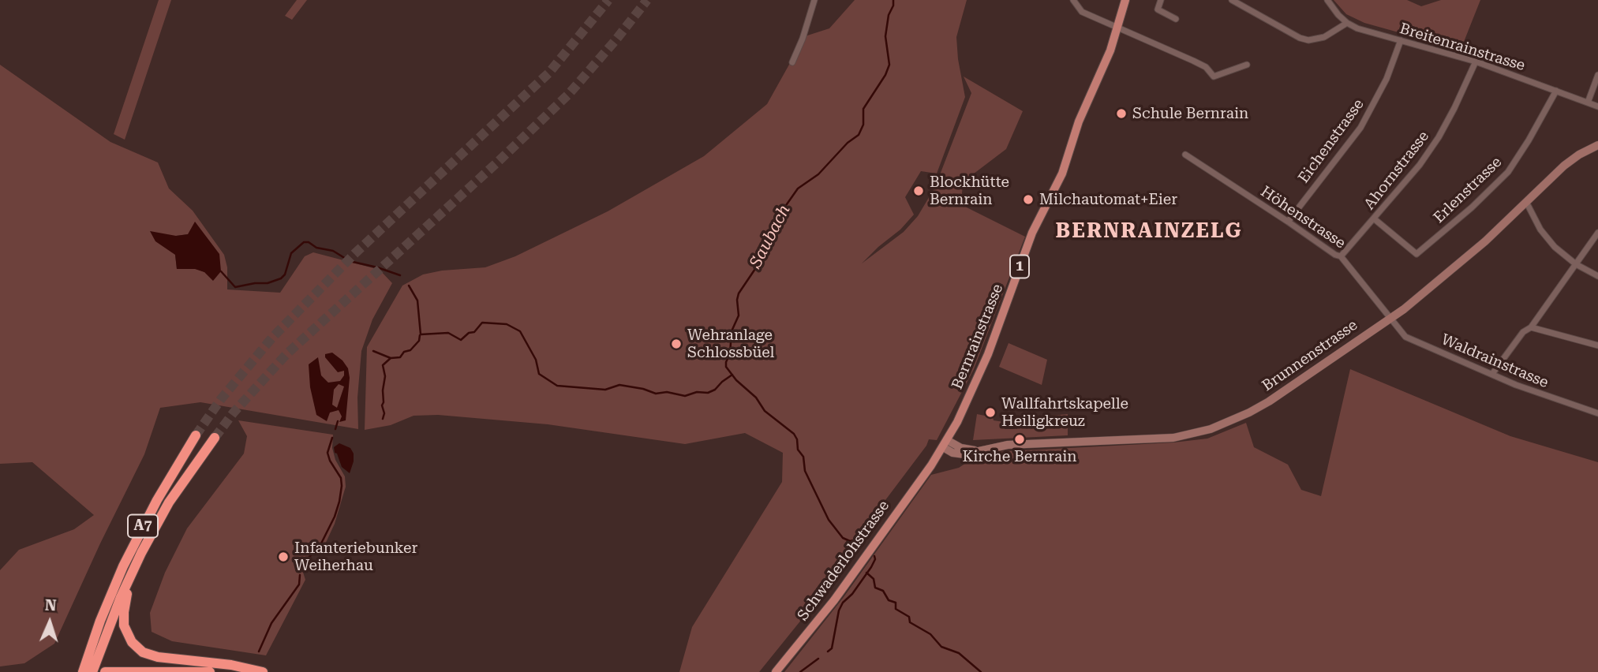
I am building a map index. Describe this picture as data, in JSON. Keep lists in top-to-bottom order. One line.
{"streets":{"highway":["A7"],"main road":["1","Bernrainstrasse","Brunnenstrasse","Schwaderlohstrasse"],"street":["Breitenrainstrasse","Eichenstrasse","Ahornstrasse","Erlenstrasse","Höhenstrasse","Waldrainstrasse"]},"crossings":[["Breitenrainstrasse","Eichenstrasse"],["Breitenrainstrasse","Ahornstrasse"],["Breitenrainstrasse","Erlenstrasse"],["Eichenstrasse","Höhenstrasse"],["Ahornstrasse","Erlenstrasse"],["Ahornstrasse","Höhenstrasse"],["Höhenstrasse","Brunnenstrasse"],["Höhenstrasse","Waldrainstrasse"],["Bernrainstrasse","Brunnenstrasse"],["Bernrainstrasse","Schwaderlohstrasse"],["Brunnenstrasse","Waldrainstrasse"]],"districts":["BERNRAINZELG"],"water":["Saubach"],"places":["Schule Bernrain","Blockhütte Bernrain","Milchautomat+Eier","Wehranlage Schlossbüel","Wallfahrtskapelle Heiligkreuz","Kirche Bernrain","Infanteriebunker Weiherhau"],"north":"top"}
